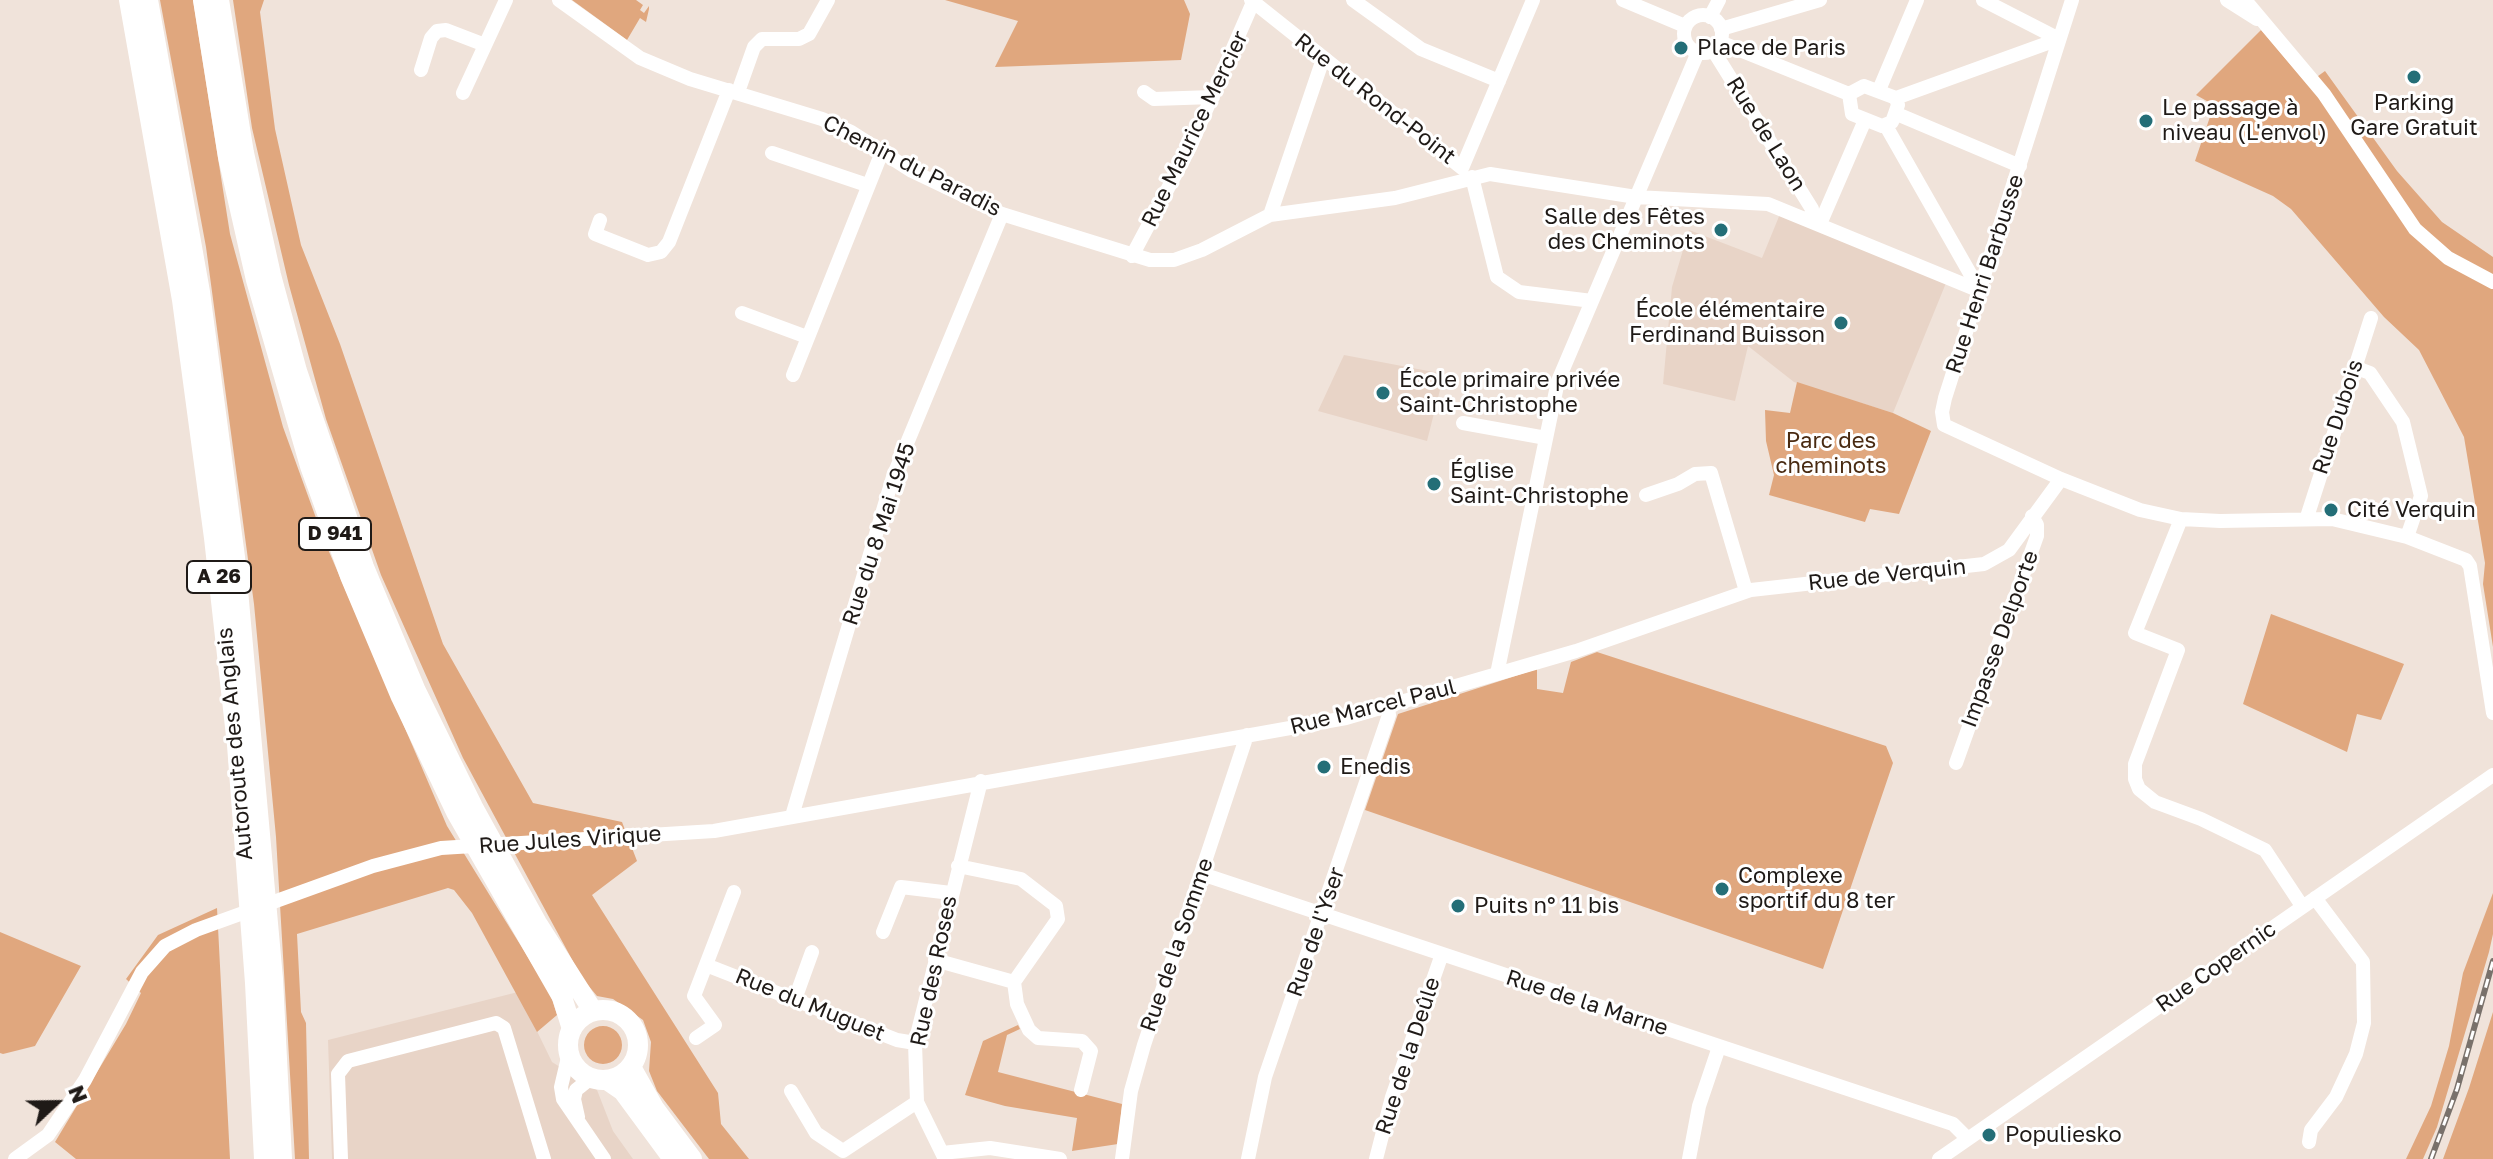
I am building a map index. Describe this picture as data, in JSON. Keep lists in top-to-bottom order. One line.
{"streets":{"highway":["D 941","A 26","Autoroute des Anglais"],"street":["Rue du Rond-Point","Rue Maurice Mercier","Rue de Laon","Chemin du Paradis","Rue Henri Barbusse","Rue Dubois","Rue du 8 Mai 1945","Rue de Verquin","Impasse Delporte","Rue Marcel Paul","Rue Jules Virique","Rue de l'Yser","Rue de la Somme","Rue Copernic","Rue des Roses","Rue de la Marne","Rue du Muguet","Rue de la Deûle"]},"crossings":[["Rue du Rond-Point","Rue Maurice Mercier"],["Rue du Rond-Point","Chemin du Paradis"],["Rue Maurice Mercier","Chemin du Paradis"],["Rue de Laon","Chemin du Paradis"],["Chemin du Paradis","Rue Henri Barbusse"],["Chemin du Paradis","Rue du 8 Mai 1945"],["Rue Henri Barbusse","Rue de Verquin"],["Rue du 8 Mai 1945","Rue Jules Virique"],["Rue de Verquin","Impasse Delporte"],["Rue de Verquin","Rue Marcel Paul"],["Rue Marcel Paul","Rue Jules Virique"],["Rue Marcel Paul","Rue de l'Yser"],["Rue Marcel Paul","Rue de la Somme"],["Rue Jules Virique","Rue de la Somme"],["Rue Jules Virique","Rue des Roses"],["Rue de l'Yser","Rue de la Marne"],["Rue de la Somme","Rue de la Marne"],["Rue Copernic","Rue de la Marne"],["Rue des Roses","Rue du Muguet"],["Rue de la Marne","Rue de la Deûle"]],"parks":["Parc des cheminots"],"places":["Place de Paris","Parking Gare Gratuit","Le passage à niveau (L'envol)","Salle des Fêtes des Cheminots","École élémentaire Ferdinand Buisson","École primaire privée Saint-Christophe","Église Saint-Christophe","Cité Verquin","Enedis","Complexe sportif du 8 ter","Puits n° 11 bis","Populiesko"],"north":"right"}
